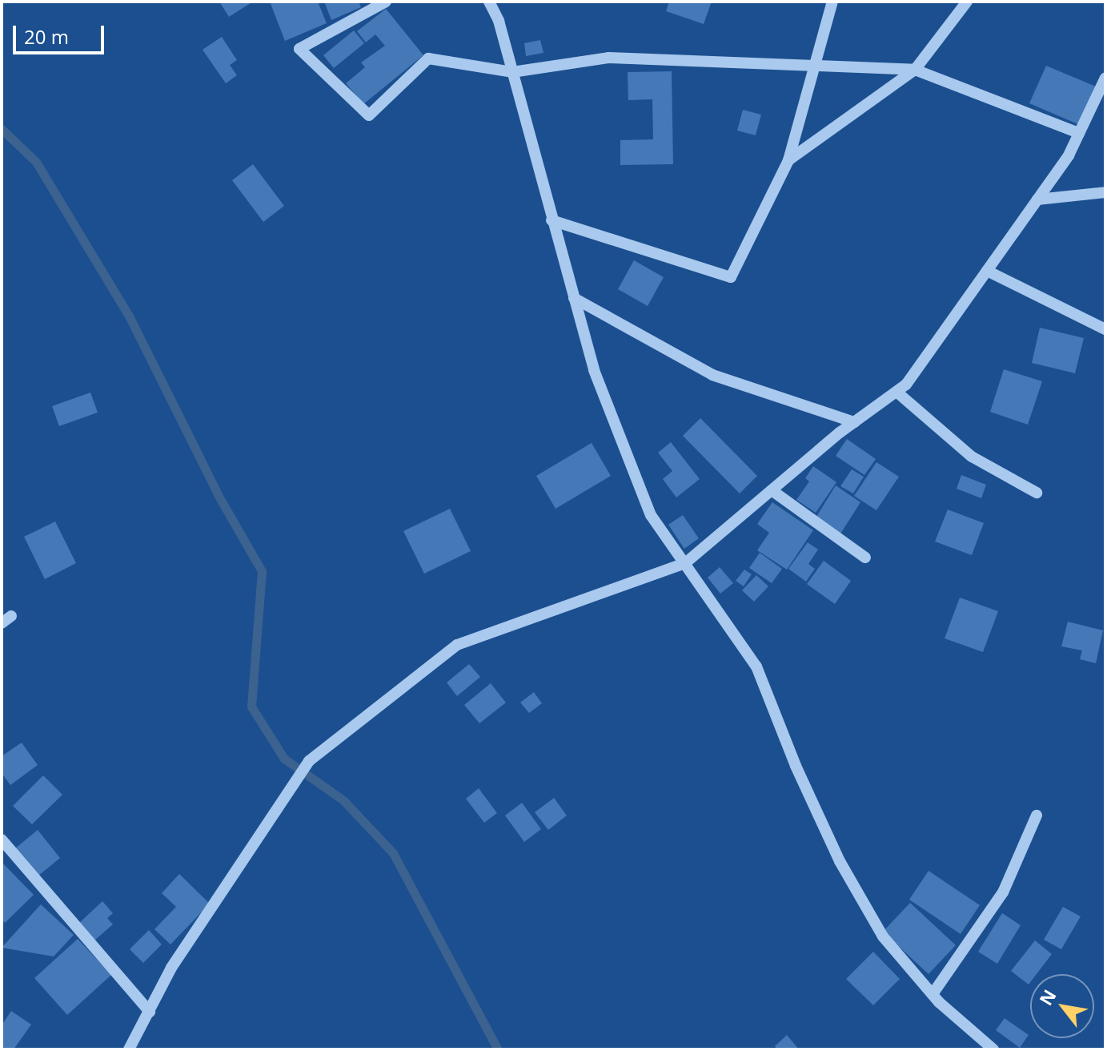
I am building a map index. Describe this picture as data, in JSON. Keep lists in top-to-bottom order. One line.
{"scale_bar":"20 m","north":"top left"}
